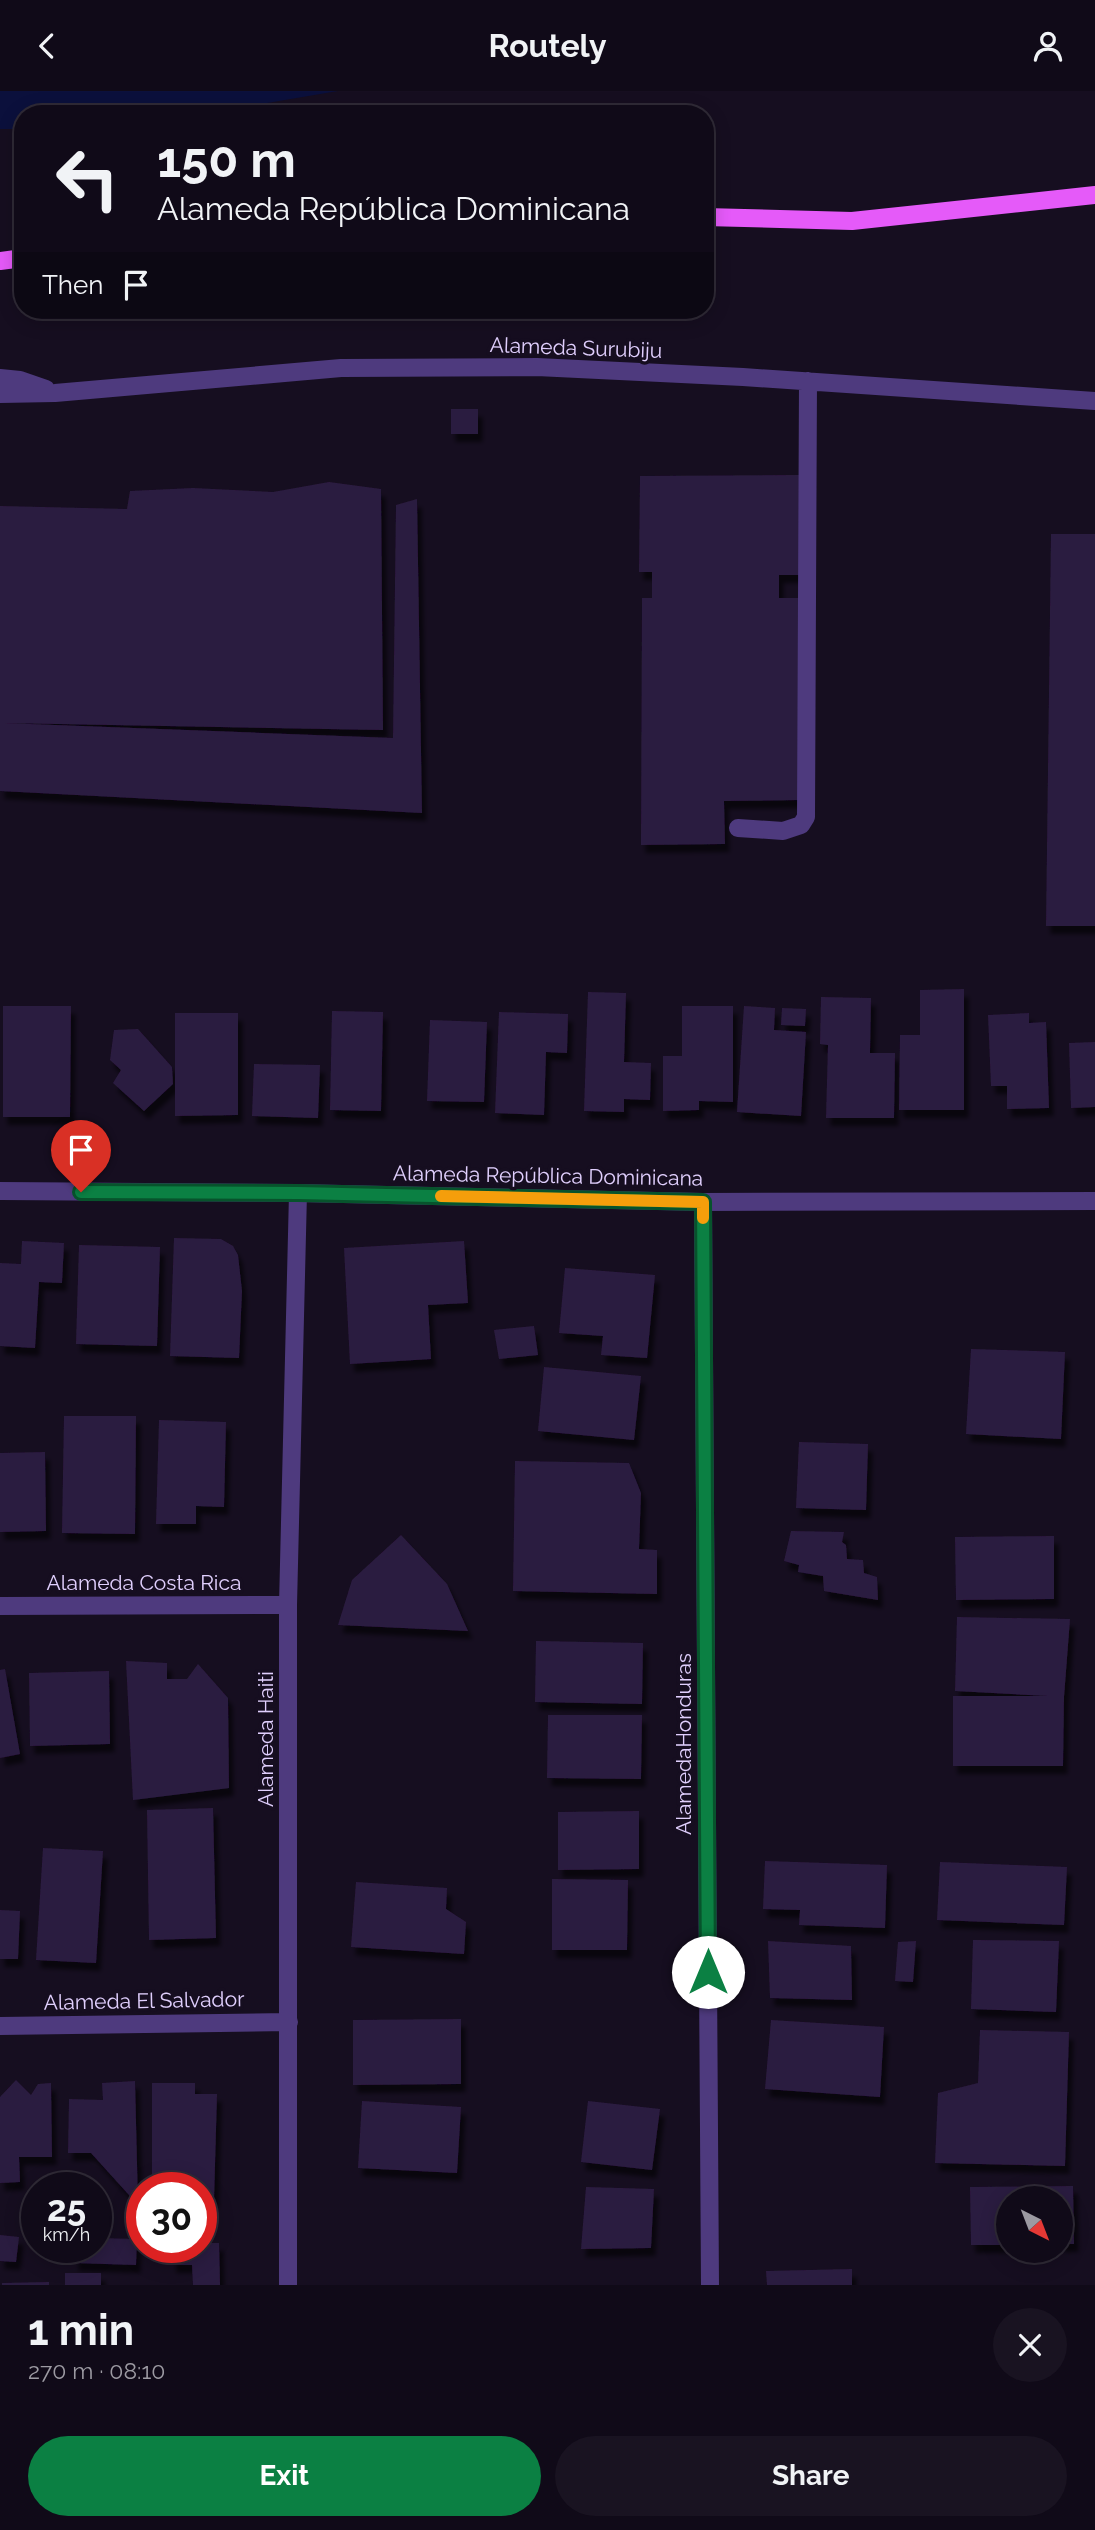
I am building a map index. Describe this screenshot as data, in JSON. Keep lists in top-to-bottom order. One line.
{"streets":{"street":["Alameda Surubiju","Alameda República Dominicana","Alameda Costa Rica","Alameda Haiti","AlamedaHonduras","Alameda El Salvador"]},"crossings":[["Alameda República Dominicana","Alameda Haiti"],["Alameda República Dominicana","AlamedaHonduras"],["Alameda Costa Rica","Alameda Haiti"],["Alameda Haiti","Alameda El Salvador"]],"north":"bottom right","page":{"header":"Routely","turn":["150 m","Alameda República Dominicana"],"then":"Then","speed":"25 km/h","limit":"30","heading":["1 min","270 m · 08:10"],"buttons":["Exit","Share"]}}
